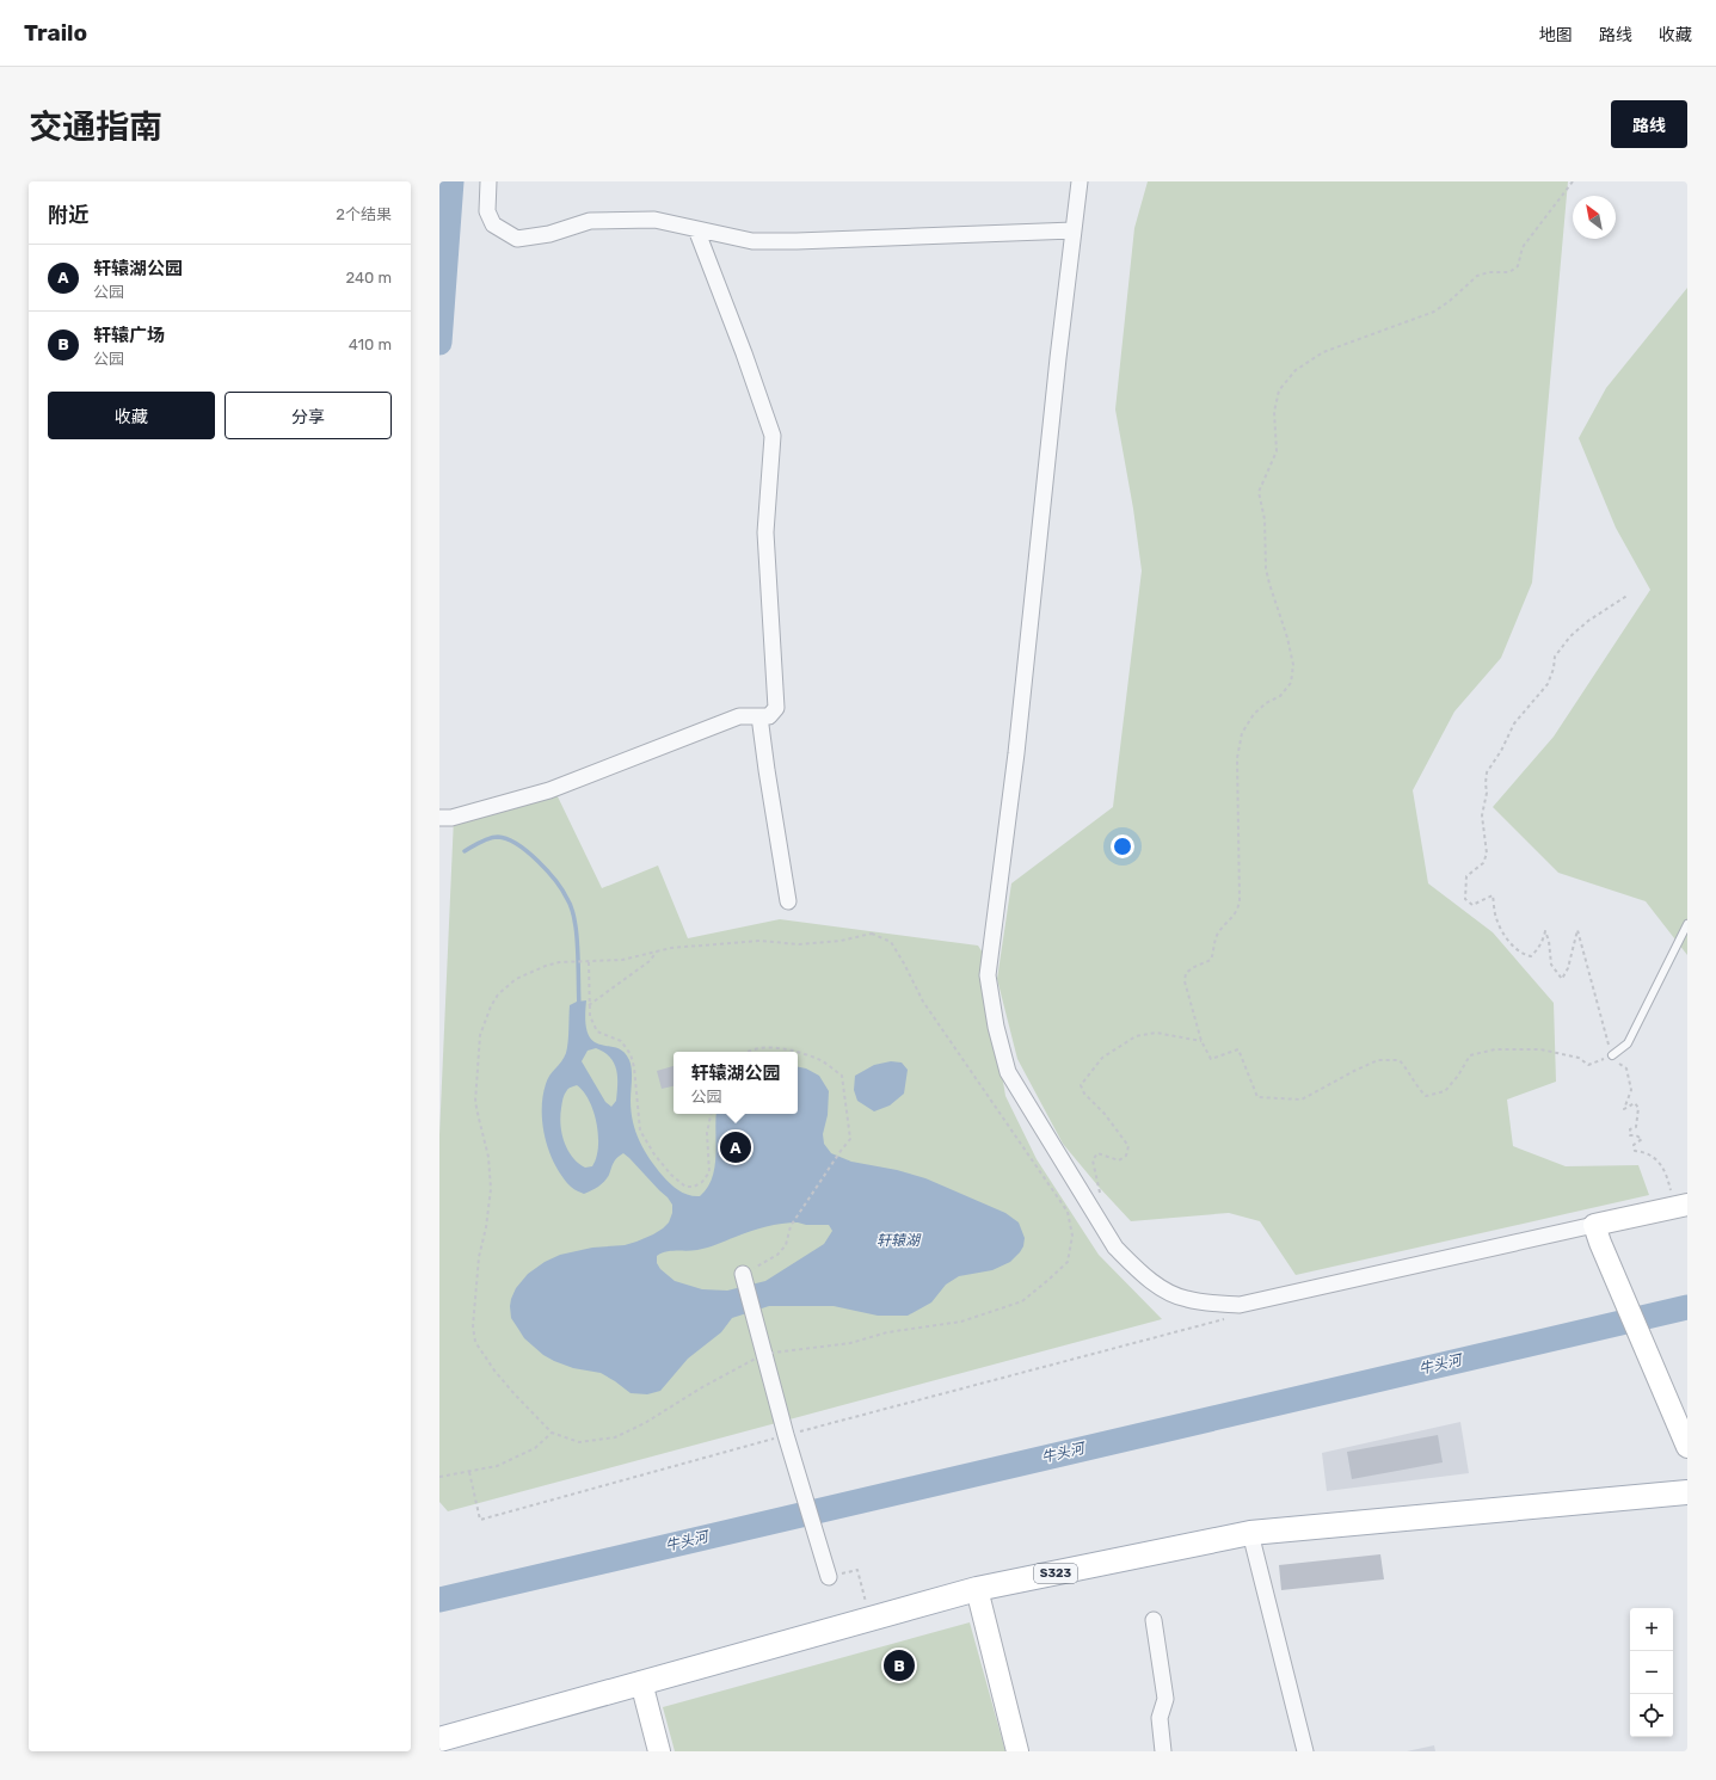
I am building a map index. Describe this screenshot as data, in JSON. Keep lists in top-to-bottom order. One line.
{"streets":{"main road":["S323"]},"water":["轩辕湖","牛头河"],"north":"top left","page":{"header":"Trailo","nav":["地图","路线","收藏"],"title":"交通指南","buttons":["路线",["收藏","分享"]],"heading":["附近","2个结果"],"list":[{"mark":"A","name":"轩辕湖公园","note":"公园","value":"240 m"},{"mark":"B","name":"轩辕广场","note":"公园","value":"410 m"}],"popup":["轩辕湖公园","公园"],"pins":["A","B"],"map_buttons":["+","−"]}}
